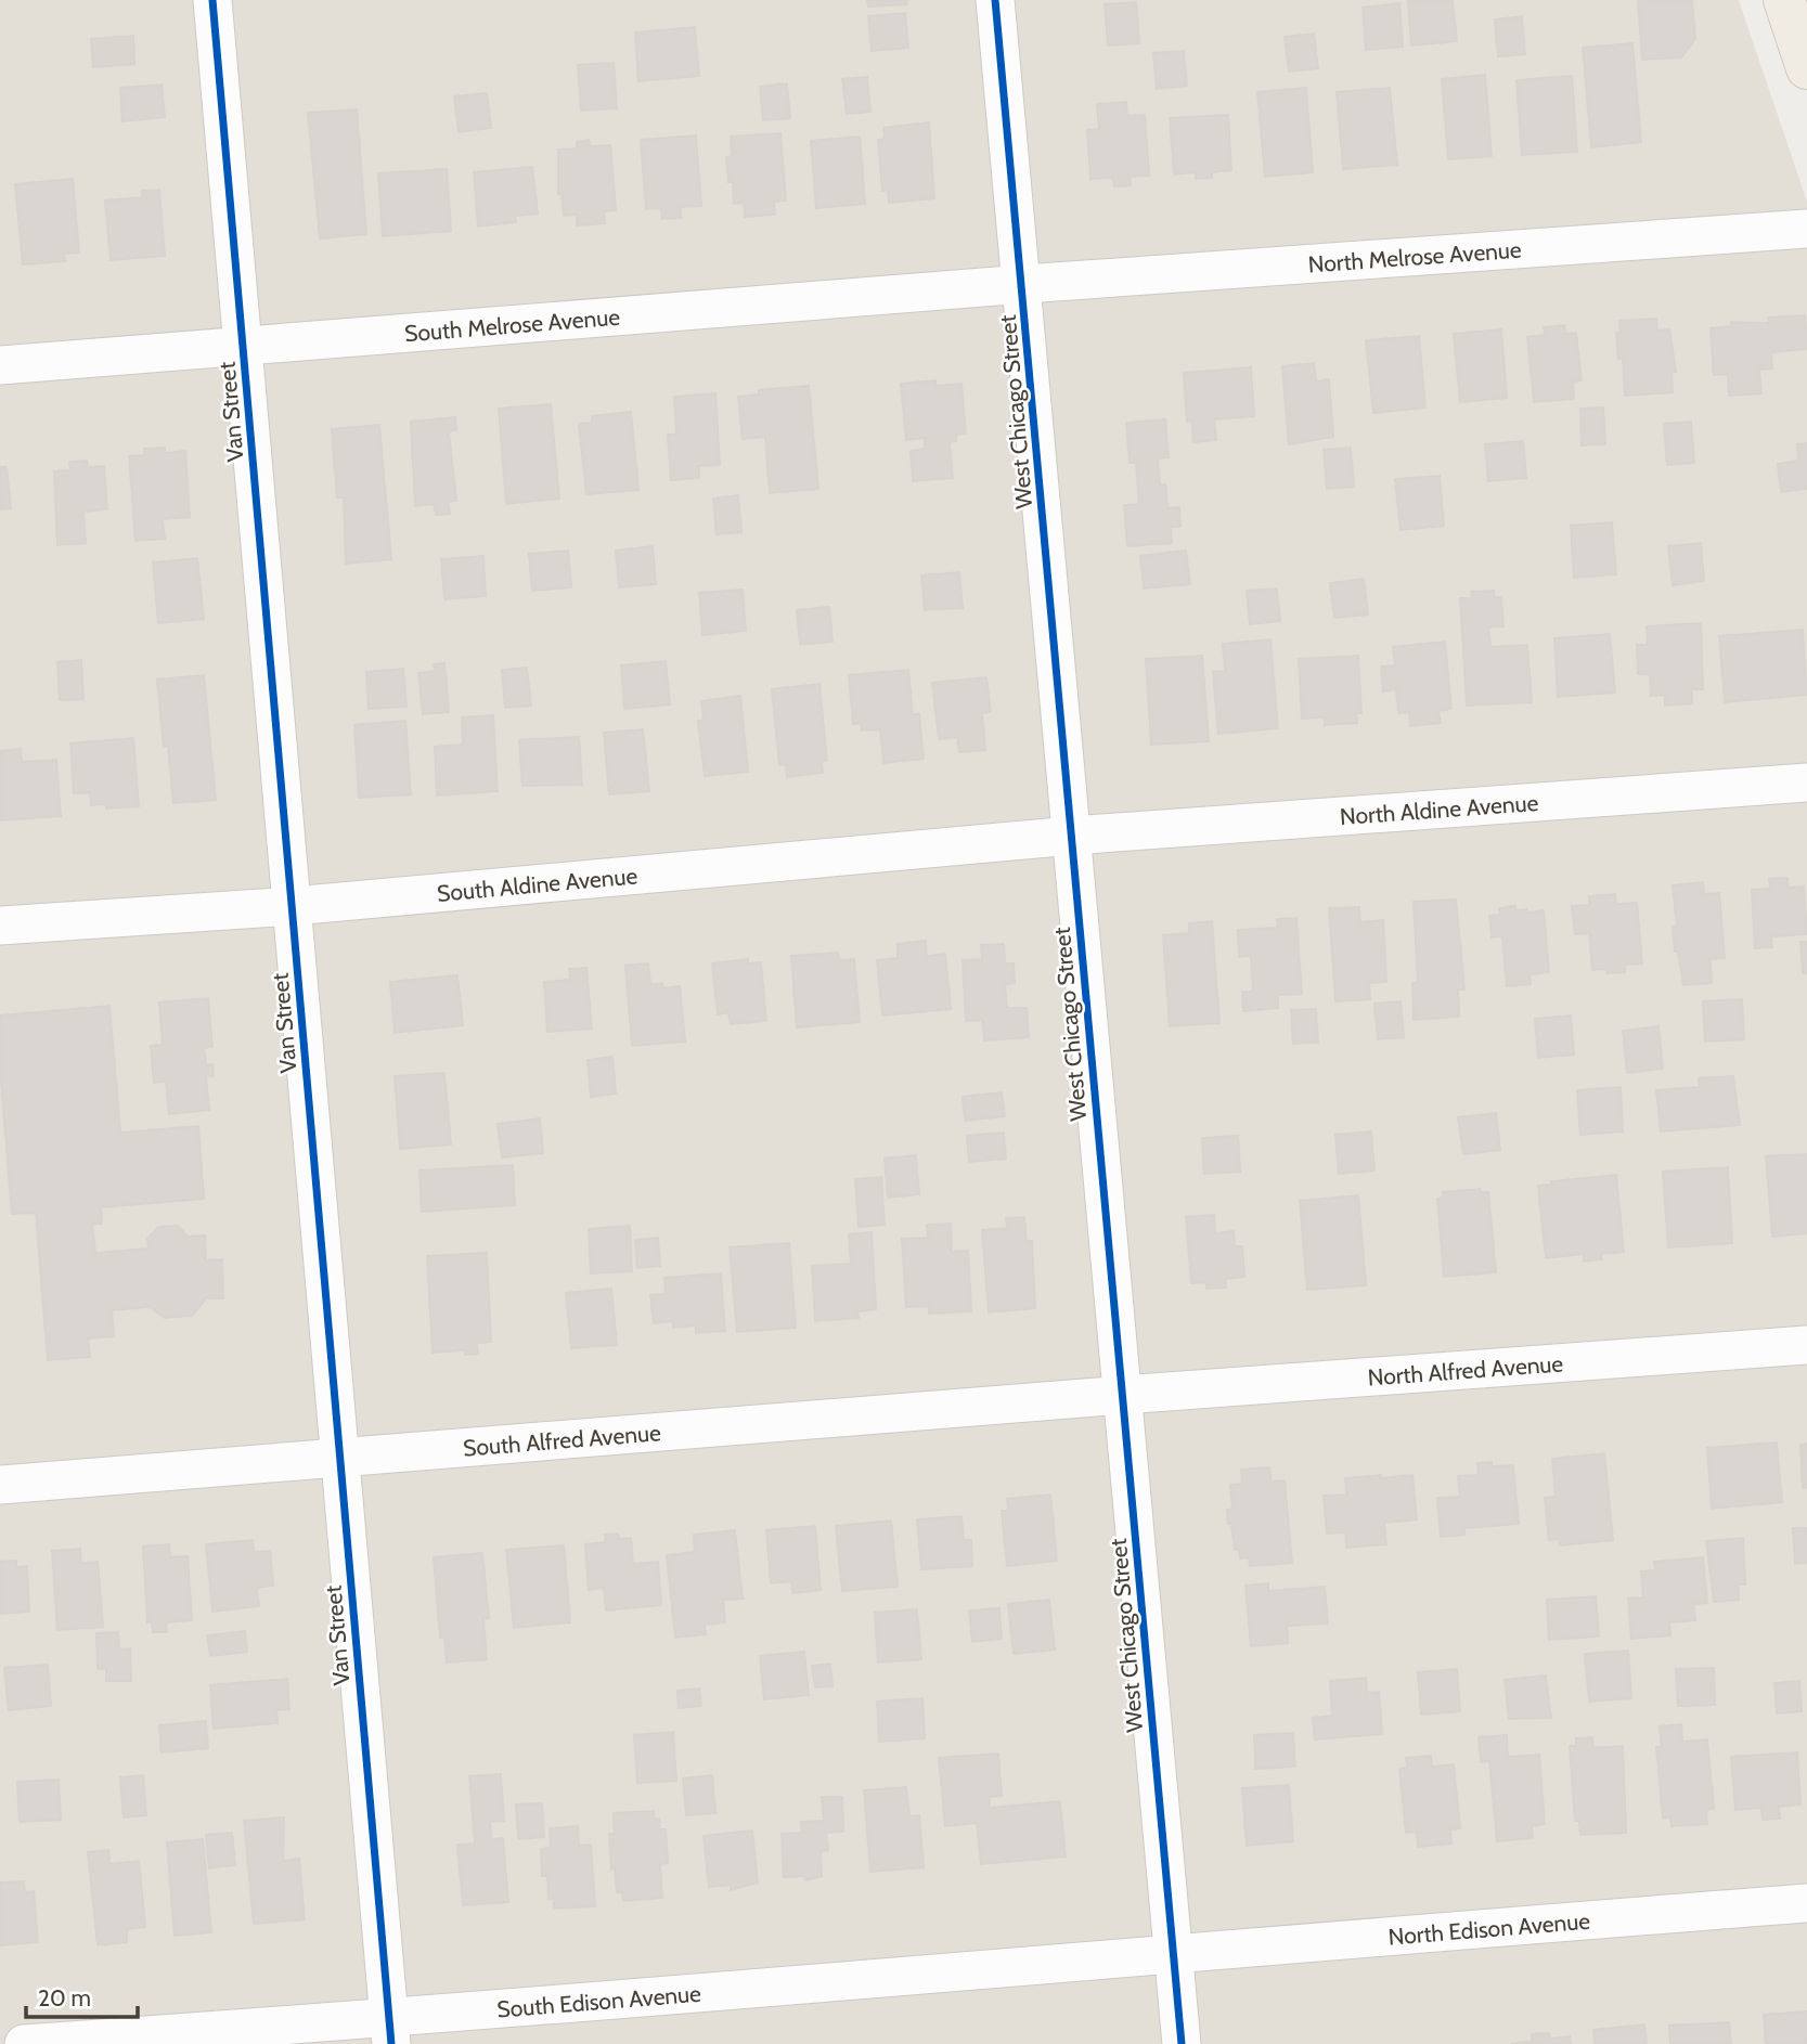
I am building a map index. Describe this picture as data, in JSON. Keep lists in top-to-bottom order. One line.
{"streets":{"street":["North Melrose Avenue","South Melrose Avenue","Van Street","West Chicago Street","North Aldine Avenue","South Aldine Avenue","North Alfred Avenue","South Alfred Avenue","North Edison Avenue","South Edison Avenue"]},"crossings":[["North Melrose Avenue","South Melrose Avenue"],["North Melrose Avenue","West Chicago Street"],["South Melrose Avenue","Van Street"],["South Melrose Avenue","West Chicago Street"],["Van Street","South Aldine Avenue"],["Van Street","South Alfred Avenue"],["Van Street","South Edison Avenue"],["West Chicago Street","North Aldine Avenue"],["West Chicago Street","South Aldine Avenue"],["West Chicago Street","North Alfred Avenue"],["West Chicago Street","South Alfred Avenue"],["West Chicago Street","North Edison Avenue"],["West Chicago Street","South Edison Avenue"],["North Aldine Avenue","South Aldine Avenue"],["North Alfred Avenue","South Alfred Avenue"],["North Edison Avenue","South Edison Avenue"]],"scale_bar":"20 m"}
